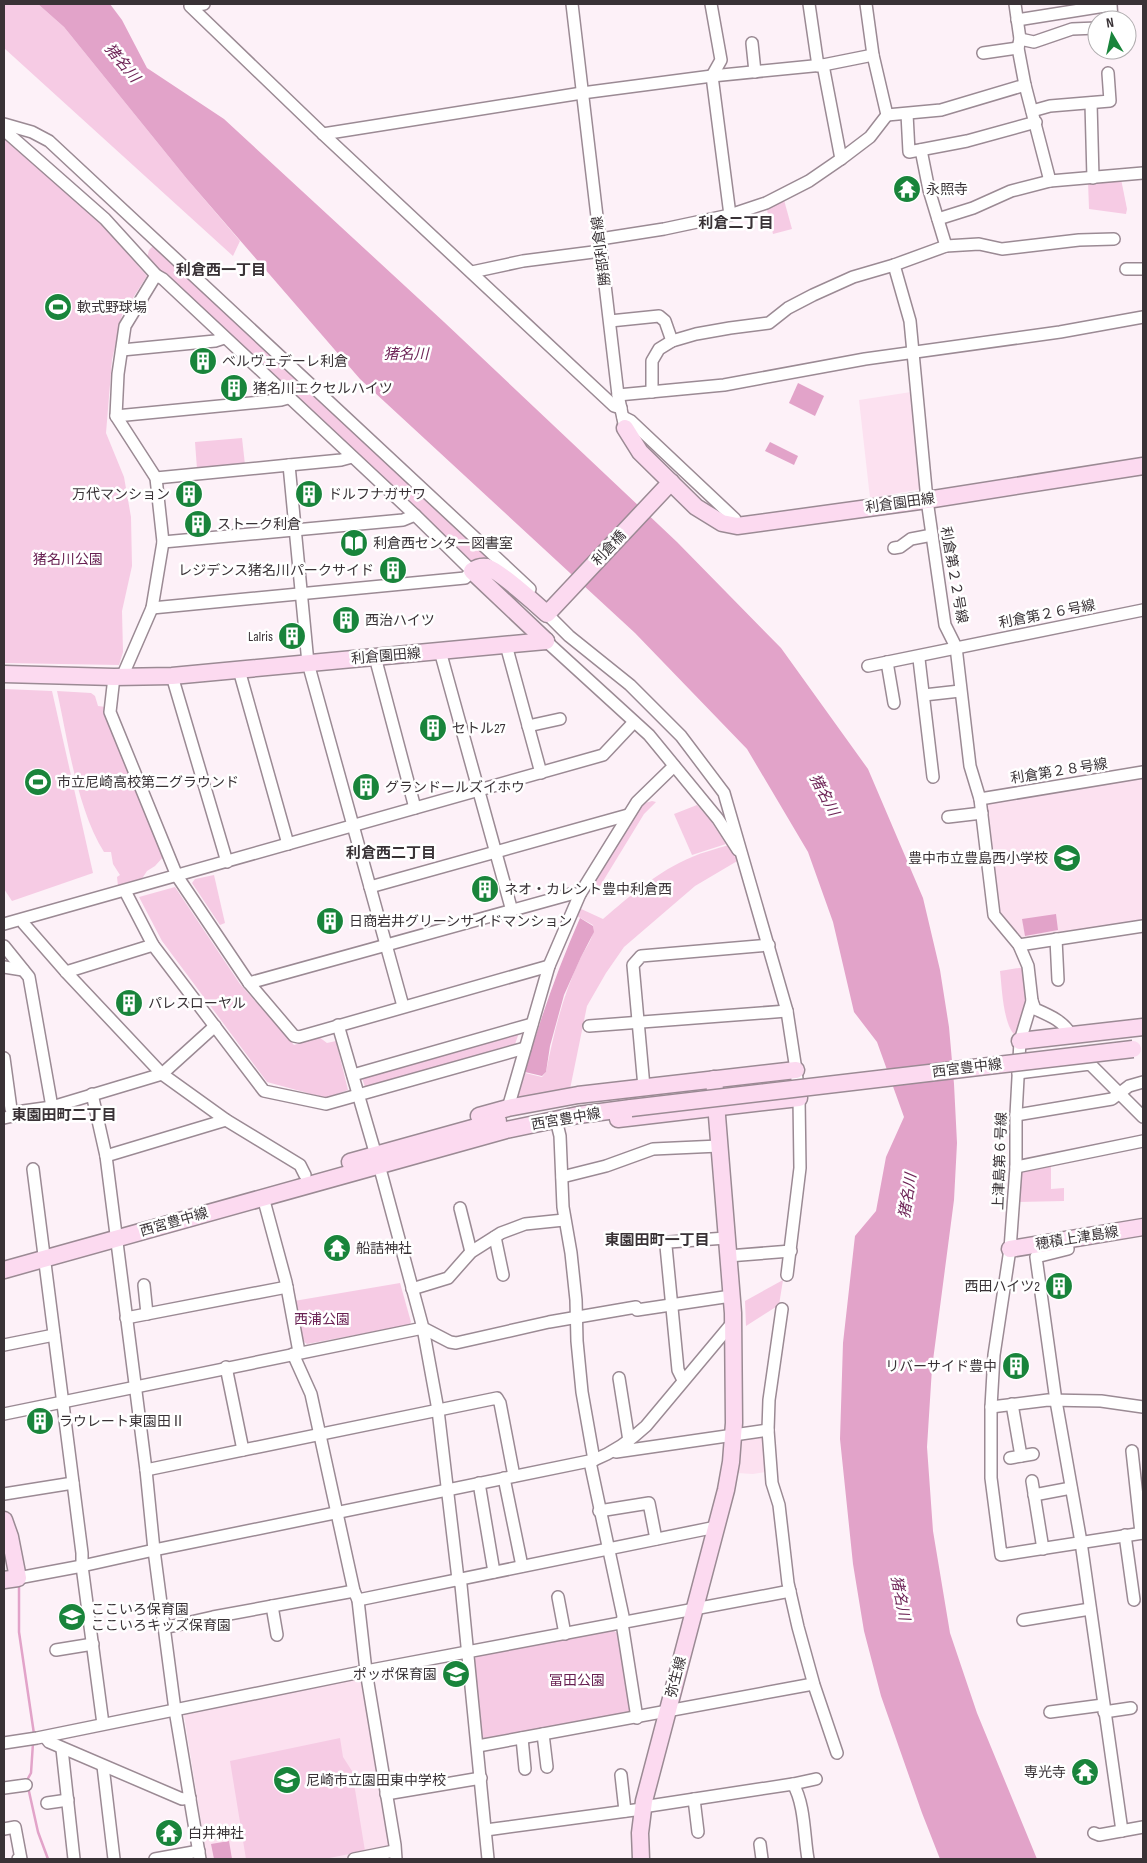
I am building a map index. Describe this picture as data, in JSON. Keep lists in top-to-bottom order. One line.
{"streets":{"main road":["勝部利倉線","利倉園田線","利倉橋","西宮豊中線","穂積上津島線","弥生線"],"street":["利倉第２２号線","利倉第２６号線","利倉第２８号線","上津島第６号線"]},"crossings":[["勝部利倉線","利倉園田線"],["勝部利倉線","利倉橋"],["利倉園田線","利倉橋"],["利倉園田線","利倉第２２号線"],["利倉第２２号線","利倉第２６号線"],["利倉第２２号線","利倉第２８号線"],["利倉第２２号線","上津島第６号線"],["上津島第６号線","穂積上津島線"]],"districts":["利倉二丁目","利倉西一丁目","利倉西二丁目","東園田町二丁目","東園田町一丁目"],"water":["猪名川"],"parks":["猪名川公園","西浦公園","冨田公園"],"places":{"temple":["永照寺","船詰神社","専光寺","白井神社"],"sports":["軟式野球場","市立尼崎高校第二グラウンド"],"building":["ベルヴェデーレ利倉","猪名川エクセルハイツ","万代マンション","ドルフナガサワ","ストーク利倉","レジデンス猪名川パークサイド","西治ハイツ","LaIris","セトル27","グランドールズイホウ","ネオ・カレント豊中利倉西","日商岩井グリーンサイドマンション","パレスローヤル","西田ハイツ2","リバーサイド豊中","ラウレート東園田Ⅱ"],"library":["利倉西センター図書室"],"school or university":["豊中市立豊島西小学校","ここいろ保育園 ここいろキッズ保育園","ポッポ保育園","尼崎市立園田東中学校"]},"north":"top"}
